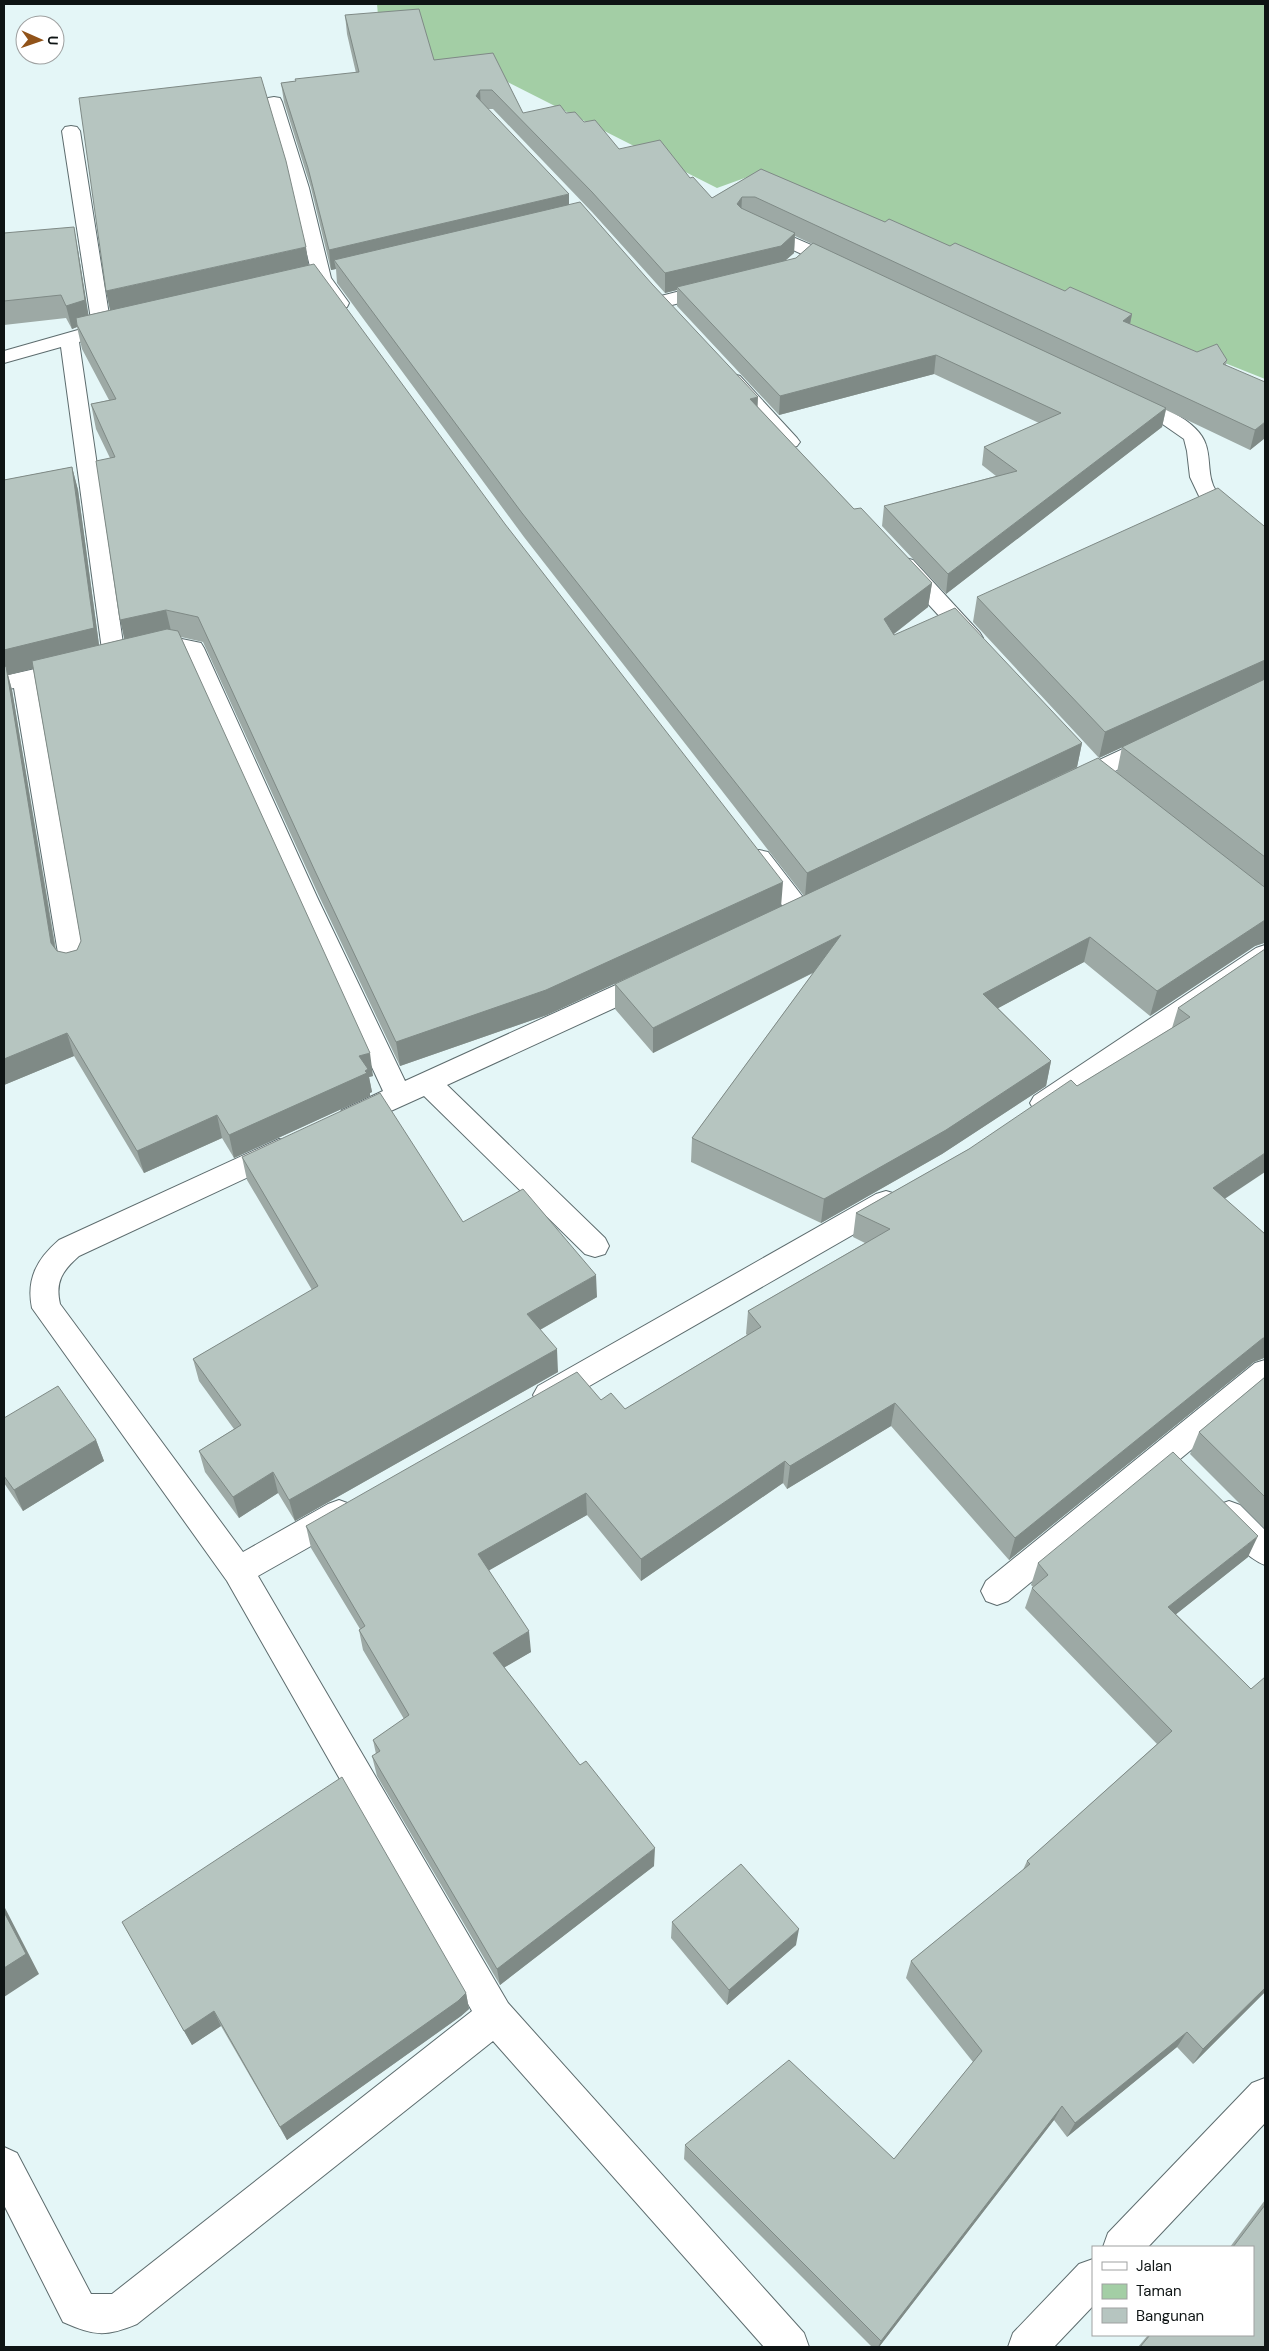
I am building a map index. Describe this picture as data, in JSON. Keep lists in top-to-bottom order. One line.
{"legend":["Jalan","Taman","Bangunan"],"north":"right"}
